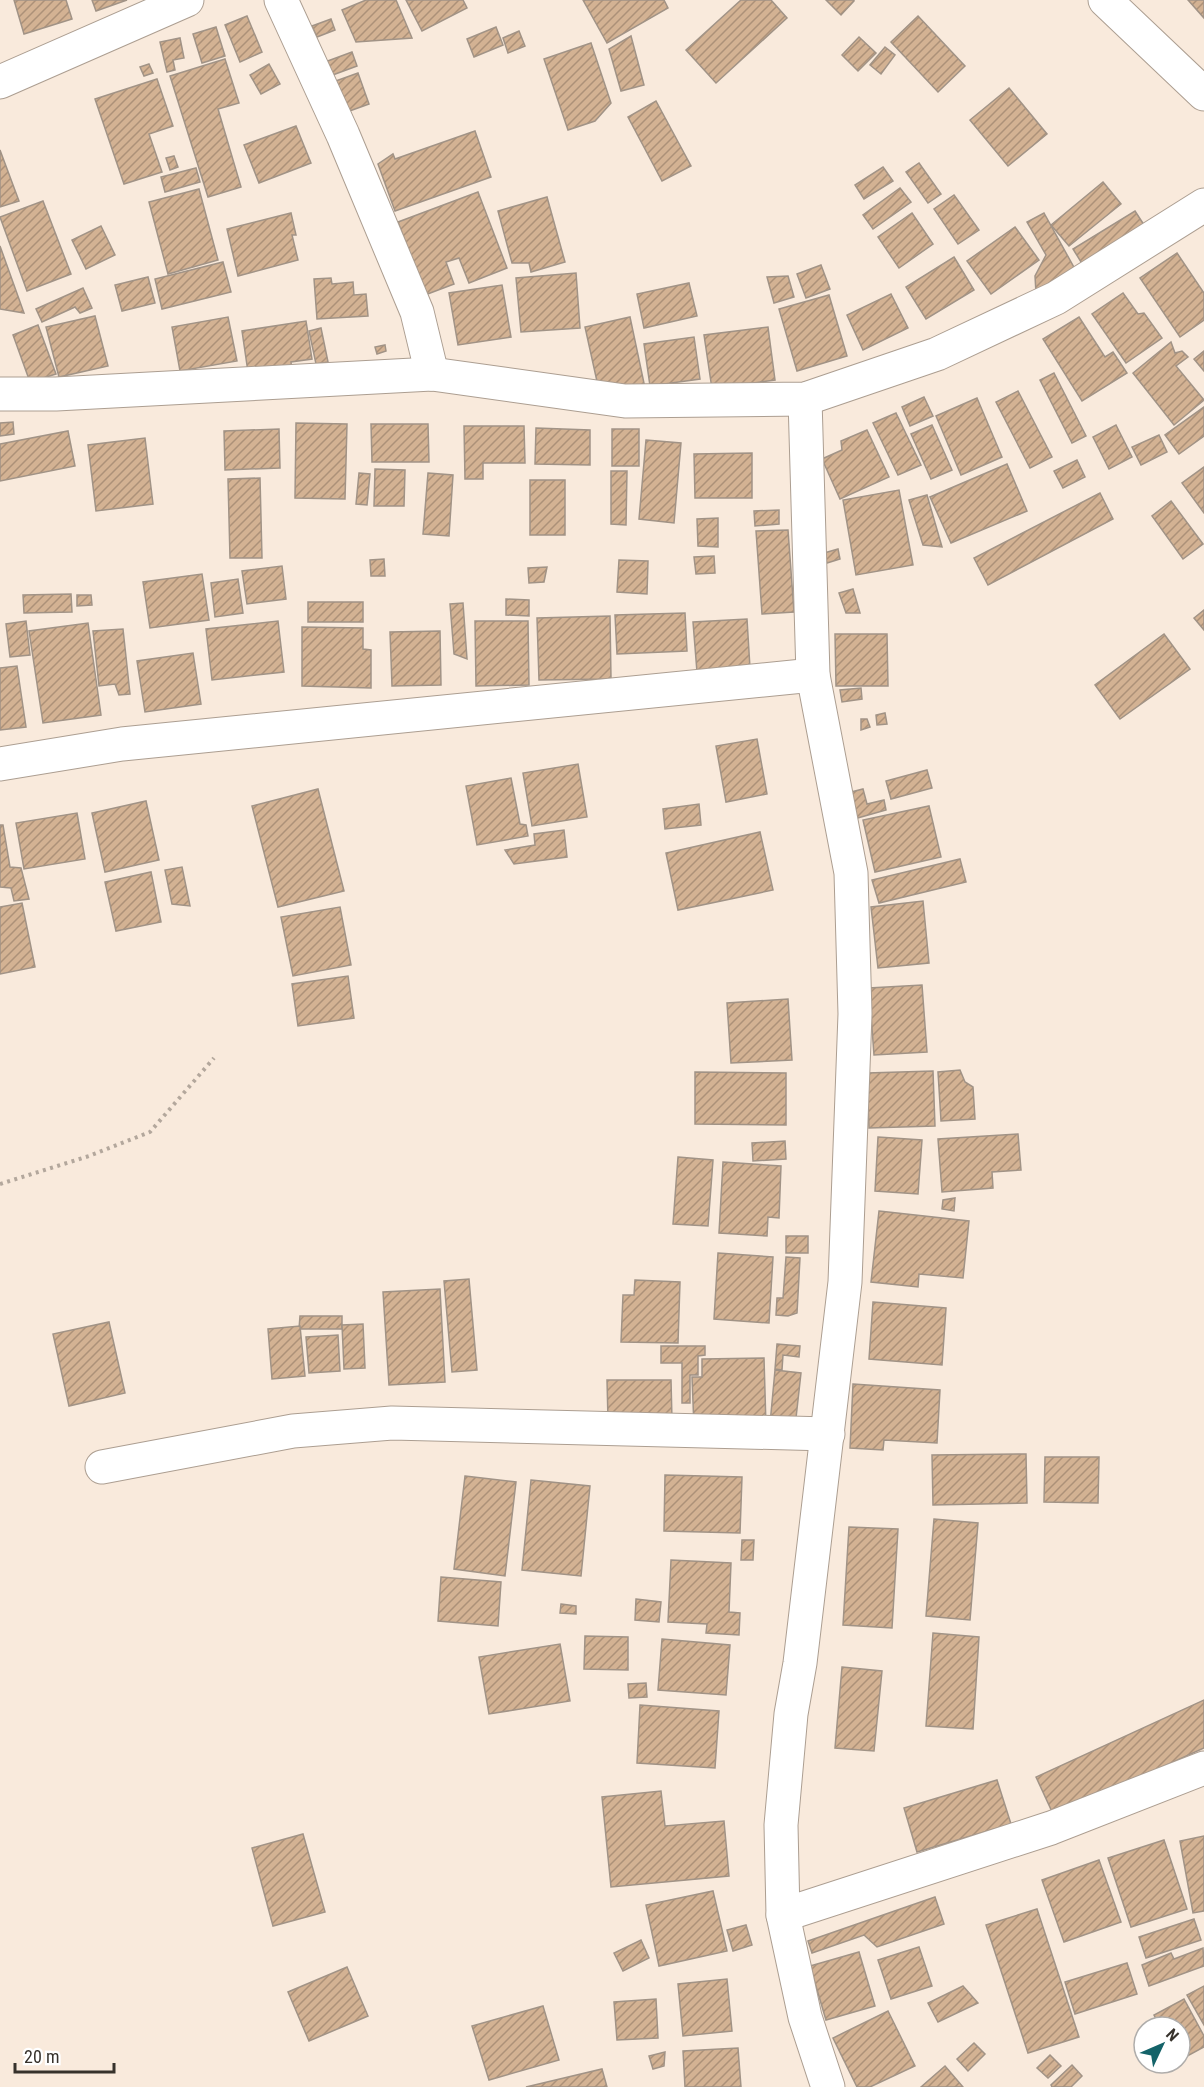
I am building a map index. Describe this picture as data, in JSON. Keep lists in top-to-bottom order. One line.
{"scale_bar":"20 m","north":"top right"}
